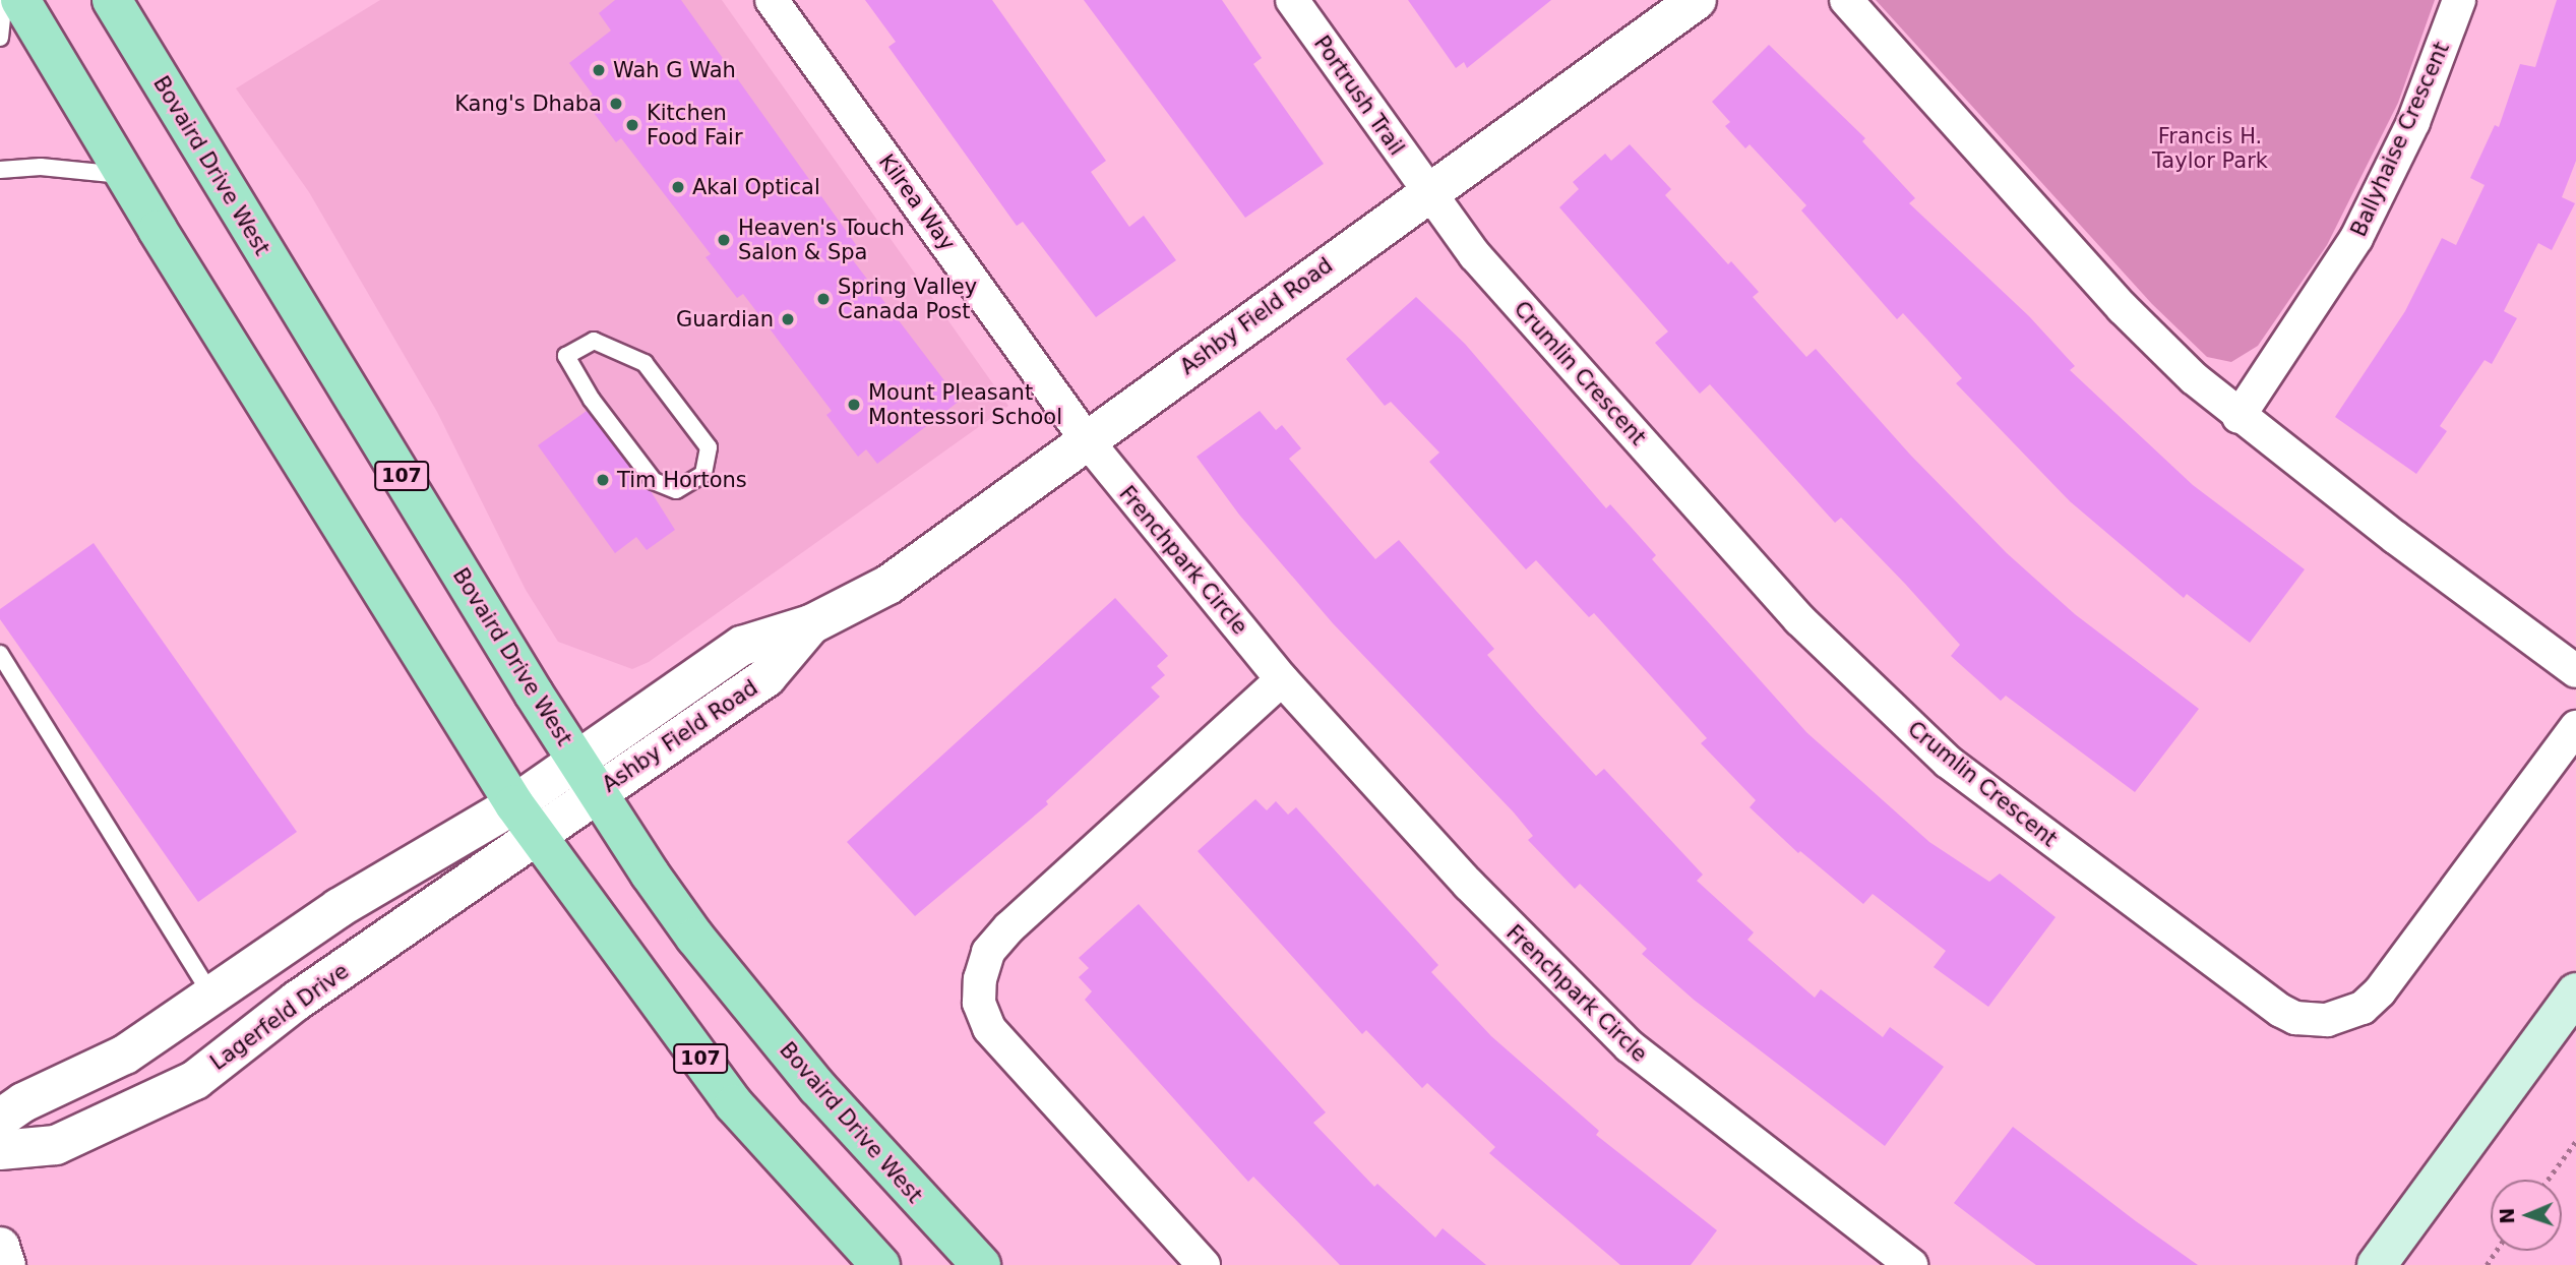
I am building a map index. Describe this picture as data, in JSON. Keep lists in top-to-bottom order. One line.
{"streets":{"main road":["Bovaird Drive West","107"],"street":["Portrush Trail","Ballyhaise Crescent","Kilrea Way","Ashby Field Road","Crumlin Crescent","Frenchpark Circle","Lagerfeld Drive"]},"crossings":[["Portrush Trail","Ashby Field Road"],["Portrush Trail","Crumlin Crescent"],["Bovaird Drive West","Ashby Field Road"],["Kilrea Way","Ashby Field Road"],["Kilrea Way","Frenchpark Circle"],["Ashby Field Road","Crumlin Crescent"],["Ashby Field Road","107"],["Ashby Field Road","Frenchpark Circle"],["Ashby Field Road","Lagerfeld Drive"],["107","Lagerfeld Drive"]],"parks":["Francis H. Taylor Park"],"places":["Wah G Wah","Kang's Dhaba","Kitchen Food Fair","Akal Optical","Heaven's Touch Salon & Spa","Spring Valley Canada Post","Guardian","Mount Pleasant Montessori School","Tim Hortons"],"north":"left"}
